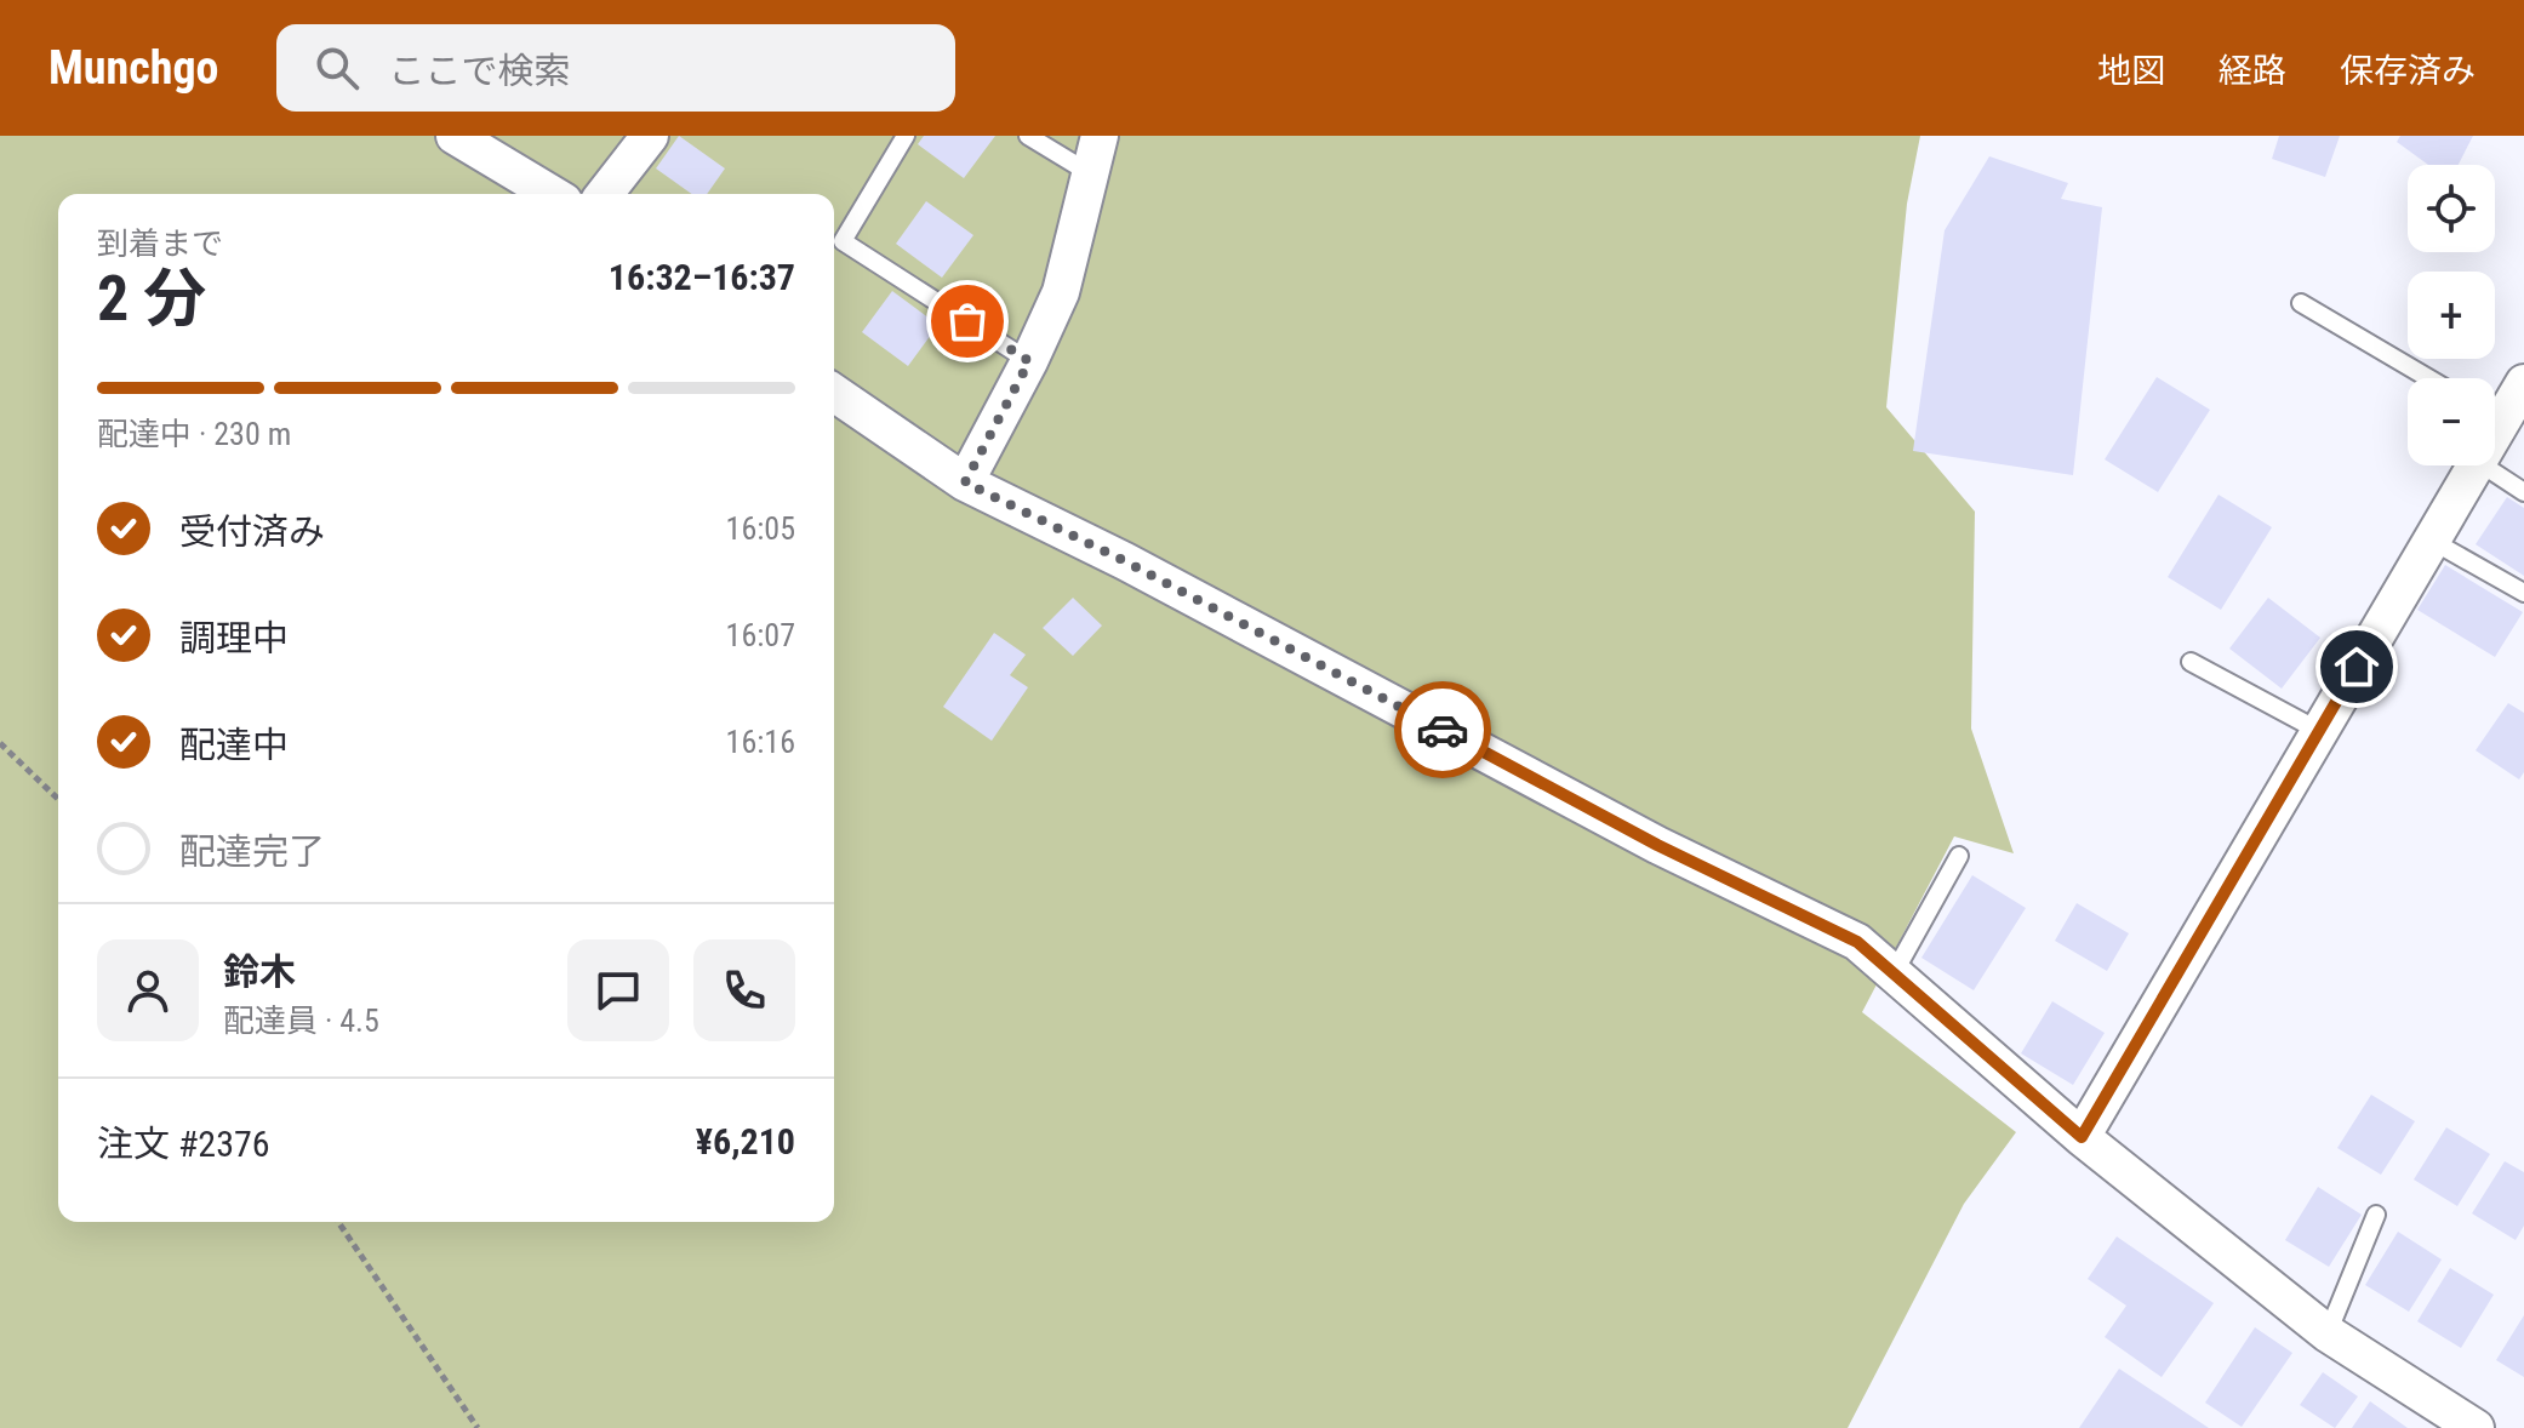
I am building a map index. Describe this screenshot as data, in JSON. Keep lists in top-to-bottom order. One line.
{"page":{"header":"Munchgo","search":"ここで検索","nav":["地図","経路","保存済み"],"map_buttons":["+","−"],"heading":["2 分","到着まで","16:32–16:37"],"panel":["鈴木","配達員 · 4.5","注文 #2376","¥6,210"],"bar":"配達中 · 230 m","list":[["受付済み","16:05"],["調理中","16:07"],["配達中","16:16"],"配達完了"]}}
